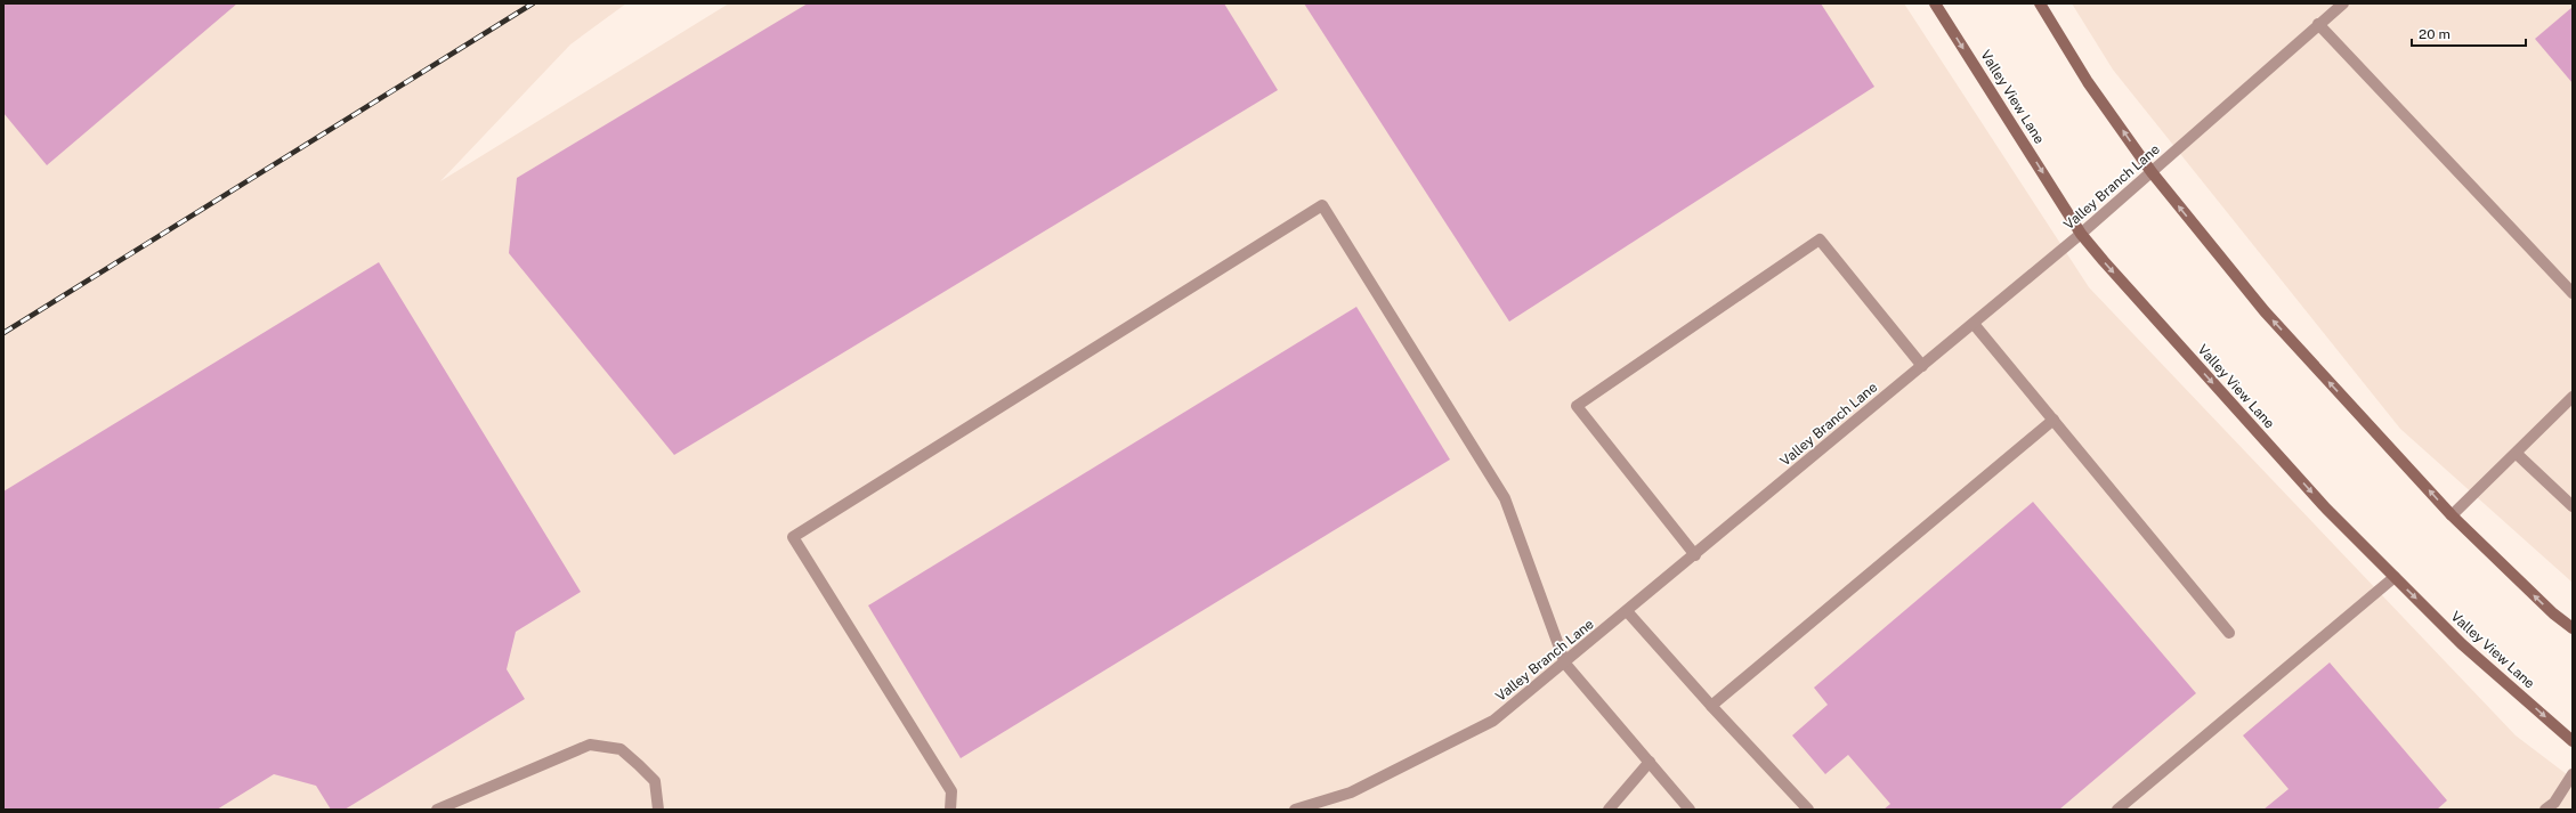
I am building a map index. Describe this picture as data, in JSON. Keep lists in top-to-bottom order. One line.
{"streets":{"main road":["Valley View Lane"],"street":["Valley Branch Lane"]},"crossings":[["Valley View Lane","Valley Branch Lane"]],"scale_bar":"20 m"}
